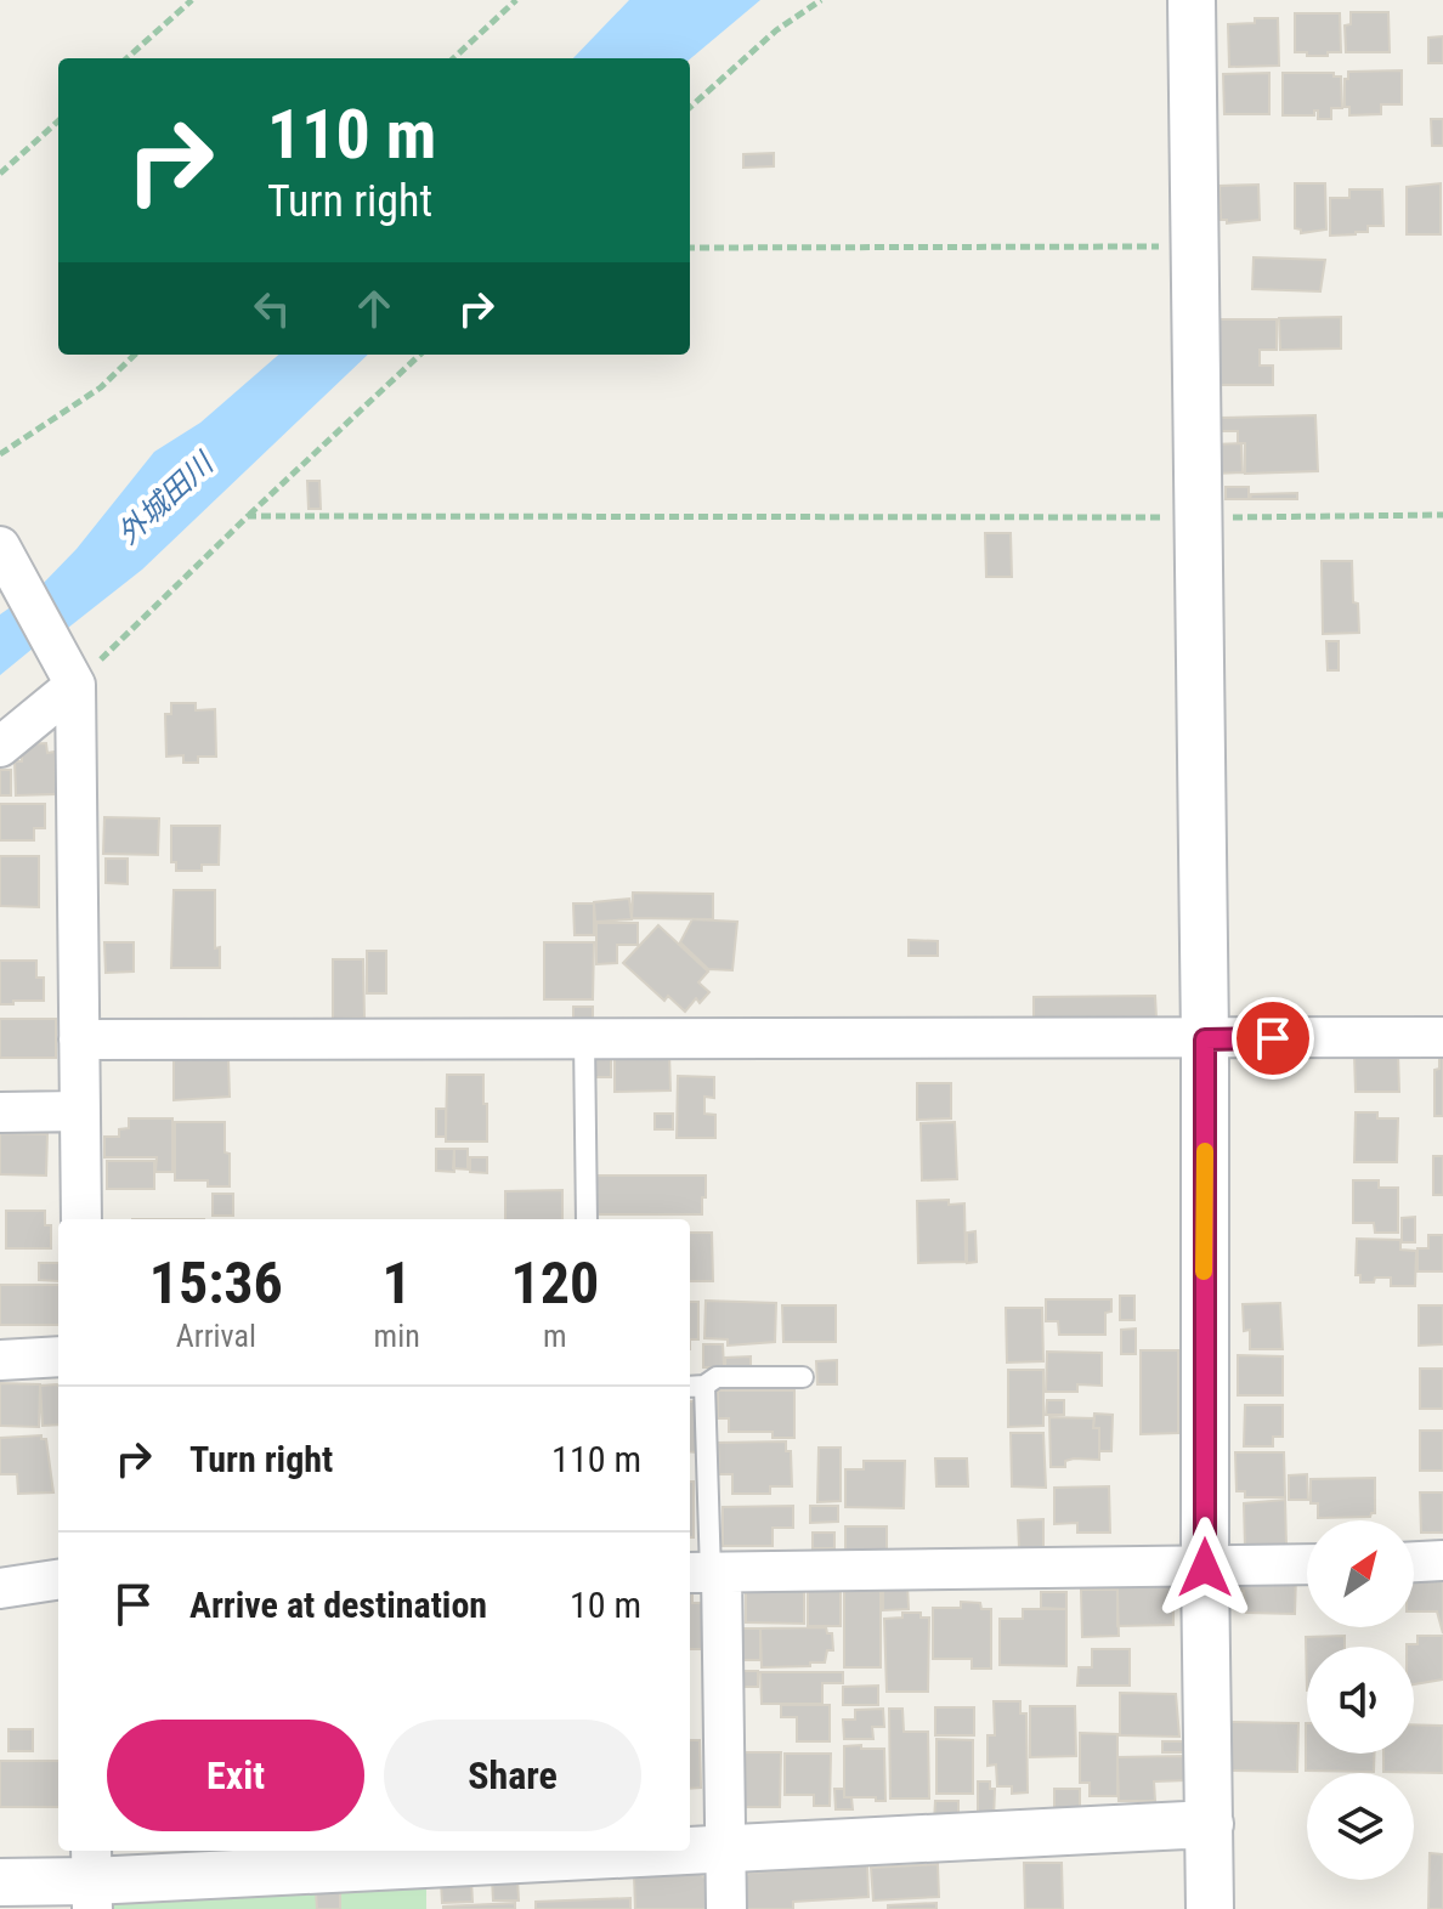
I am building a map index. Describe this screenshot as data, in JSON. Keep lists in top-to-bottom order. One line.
{"water":["外城田川"],"north":"top right","page":{"turn":["110 m","Turn right"],"eta":["15:36","Arrival","1","min","120","m"],"list":[{"name":"Turn right","value":"110 m"},{"name":"Arrive at destination","value":"10 m"}],"buttons":["Exit","Share"]}}
